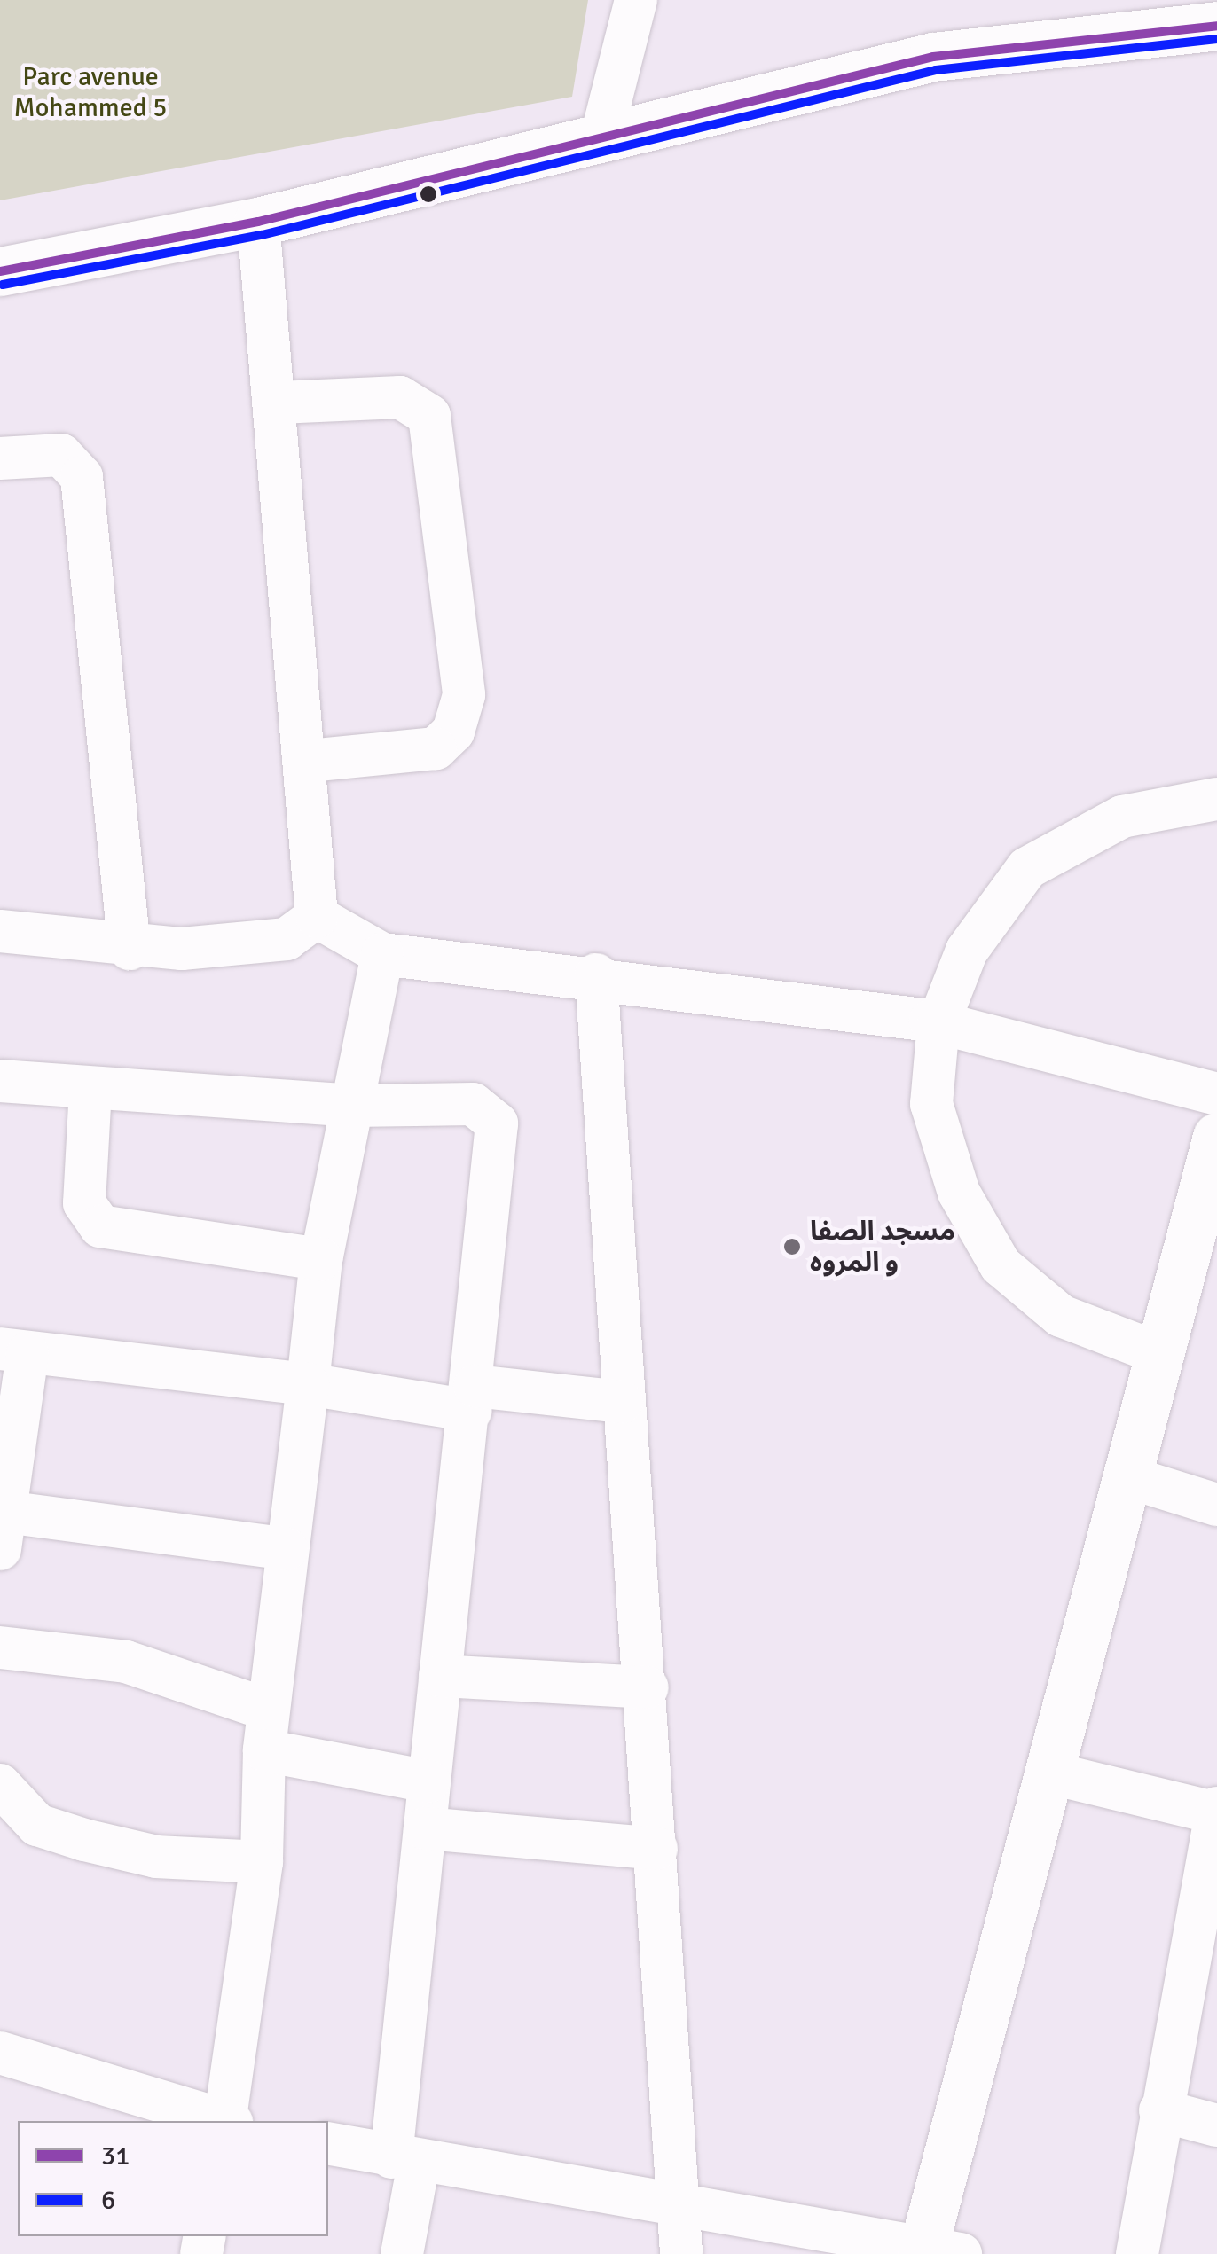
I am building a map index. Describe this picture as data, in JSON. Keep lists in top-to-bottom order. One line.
{"parks":["Parc avenue Mohammed 5"],"places":["مسجد الصفا و المروه"],"lines":["transit line 31","transit line 6"],"legend":["31","6"]}
